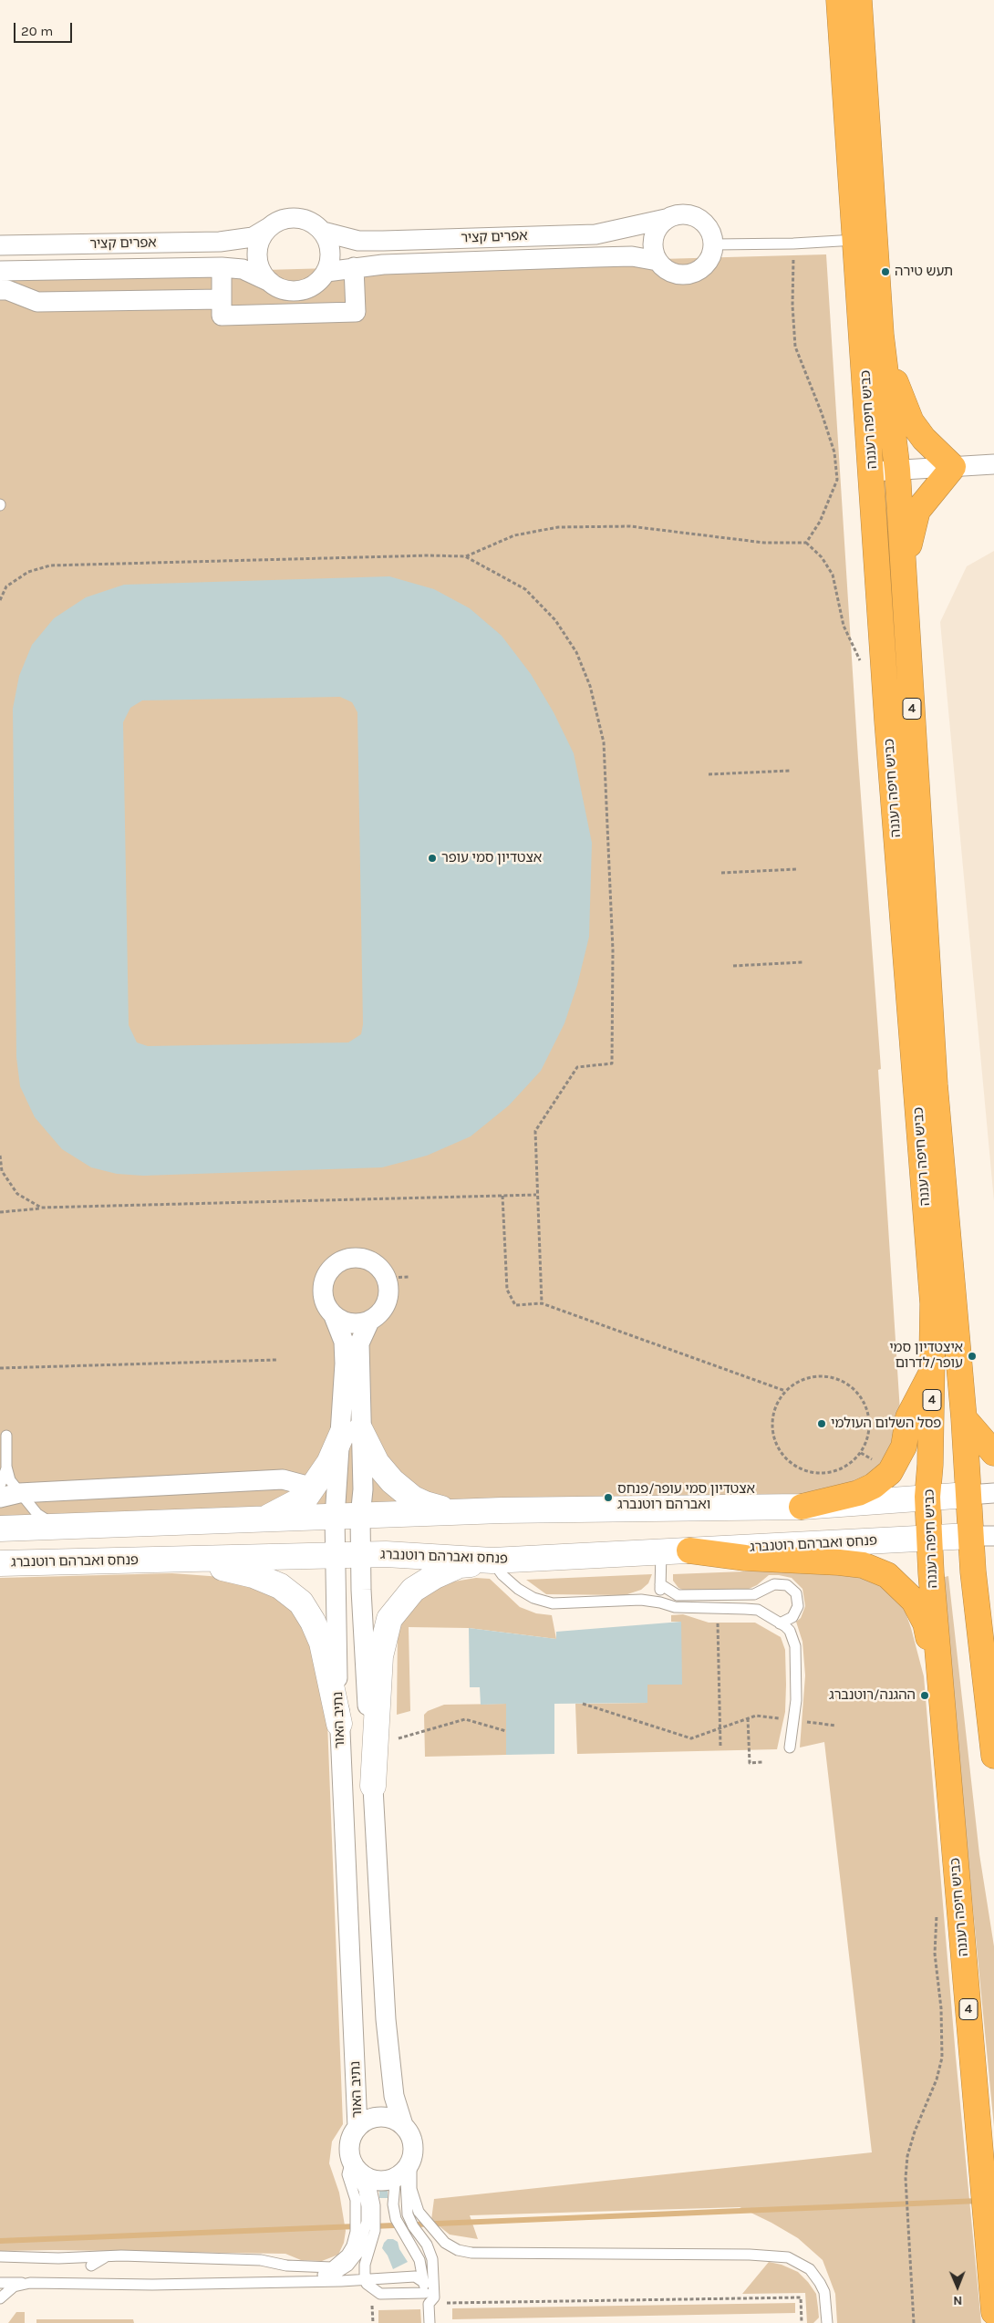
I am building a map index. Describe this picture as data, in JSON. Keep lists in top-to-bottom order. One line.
{"streets":{"highway":["כביש חיפה רעננה","4"],"main road":["פנחס ואברהם רוטנברג"],"street":["אפרים קציר","נתיב האור"]},"crossings":[["כביש חיפה רעננה","פנחס ואברהם רוטנברג"],["פנחס ואברהם רוטנברג","נתיב האור"]],"places":["תעש טירה","אצטדיון סמי עופר","איצטדיון סמי עופר/לדרום","פסל השלום העולמי","אצטדיון סמי עופר/פנחס ואברהם רוטנברג","ההגנה/רוטנברג"],"scale_bar":"20 m","north":"bottom"}
